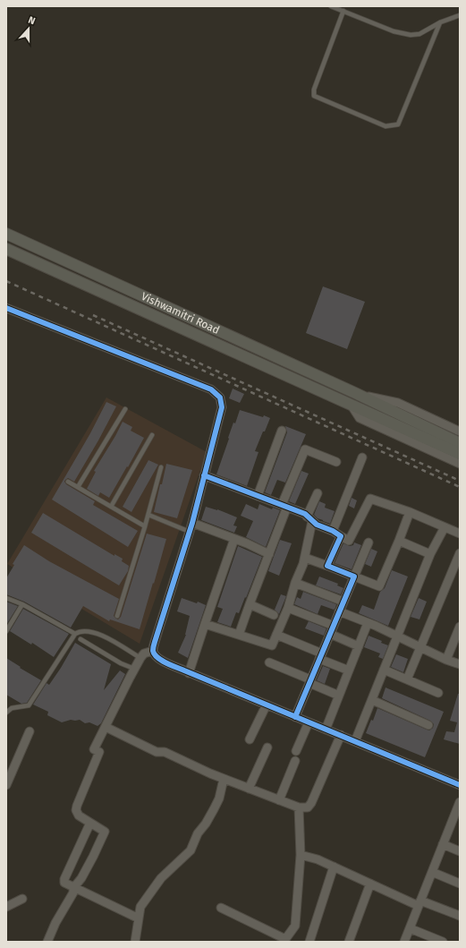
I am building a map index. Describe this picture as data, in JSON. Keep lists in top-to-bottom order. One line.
{"streets":{"main road":["Vishwamitri Road"]},"north":"top"}
